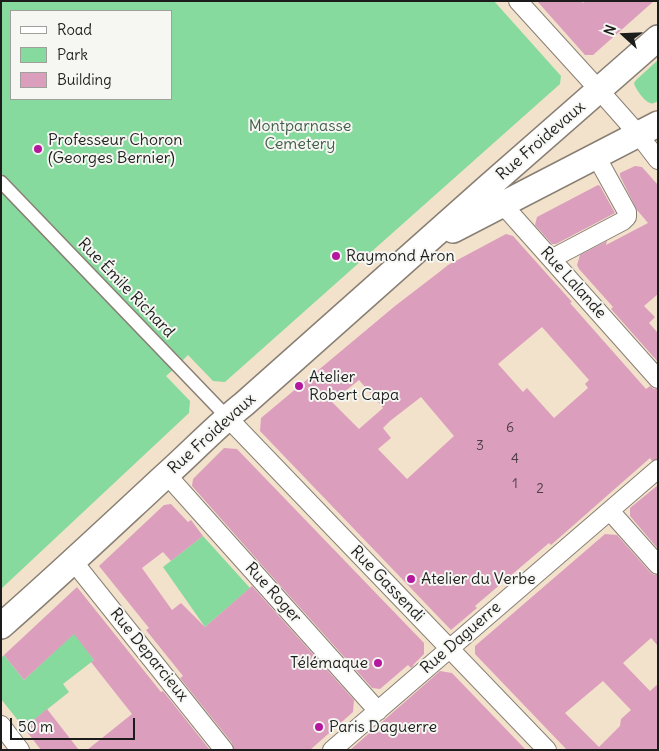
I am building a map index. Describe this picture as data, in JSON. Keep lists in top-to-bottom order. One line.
{"streets":{"main road":["Rue Froidevaux"],"street":["Rue Lalande","Rue Émile Richard","Rue Gassendi","Rue Roger","Rue Daguerre","Rue Deparcieux"]},"crossings":[["Rue Froidevaux","Rue Lalande"],["Rue Froidevaux","Rue Émile Richard"],["Rue Froidevaux","Rue Gassendi"],["Rue Froidevaux","Rue Roger"],["Rue Froidevaux","Rue Deparcieux"],["Rue Émile Richard","Rue Gassendi"],["Rue Gassendi","Rue Daguerre"],["Rue Roger","Rue Daguerre"]],"parks":["Montparnasse Cemetery"],"places":["Professeur Choron (Georges Bernier)","Raymond Aron","Atelier Robert Capa","Atelier du Verbe","Télémaque","Paris Daguerre"],"house_numbers":["6","3","4","1","2"],"legend":["Road","Park","Building"],"scale_bar":"50 m","north":"left"}
